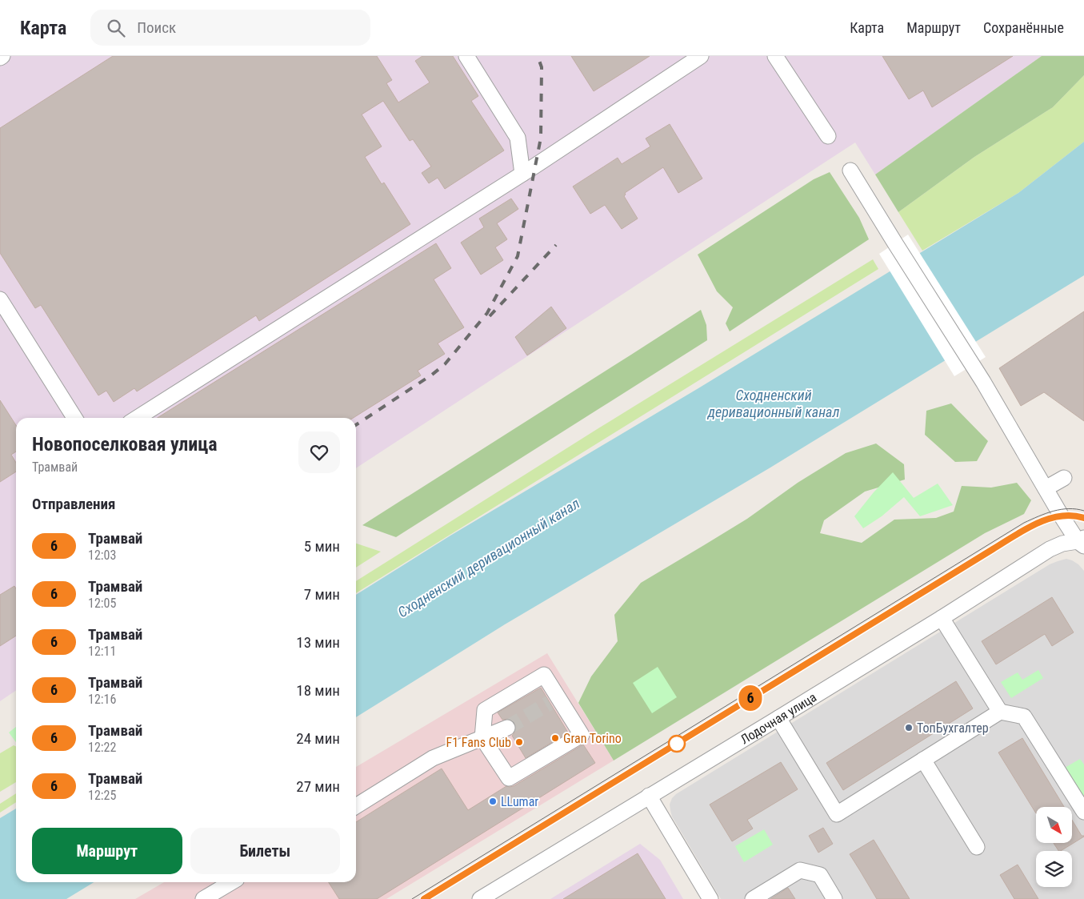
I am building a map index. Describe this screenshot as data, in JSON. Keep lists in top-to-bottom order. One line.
{"streets":{"street":["Лодочная улица"]},"water":["Сходненский деривационный канал"],"places":["ТопБухгалтер","Gran Torino","F1 Fans Club","LLumar"],"lines":["tram line 6"],"north":"bottom right","page":{"header":"Карта","search":"Поиск","nav":["Карта","Маршрут","Сохранённые"],"on_map":"6","heading":[["Новопоселковая улица","Трамвай"],"Отправления"],"list":[{"mark":"6","name":"Трамвай","note":"12:03","value":"5 мин"},{"mark":"6","name":"Трамвай","note":"12:05","value":"7 мин"},{"mark":"6","name":"Трамвай","note":"12:11","value":"13 мин"},{"mark":"6","name":"Трамвай","note":"12:16","value":"18 мин"},{"mark":"6","name":"Трамвай","note":"12:22","value":"24 мин"},{"mark":"6","name":"Трамвай","note":"12:25","value":"27 мин"}],"buttons":["Маршрут","Билеты"]}}
